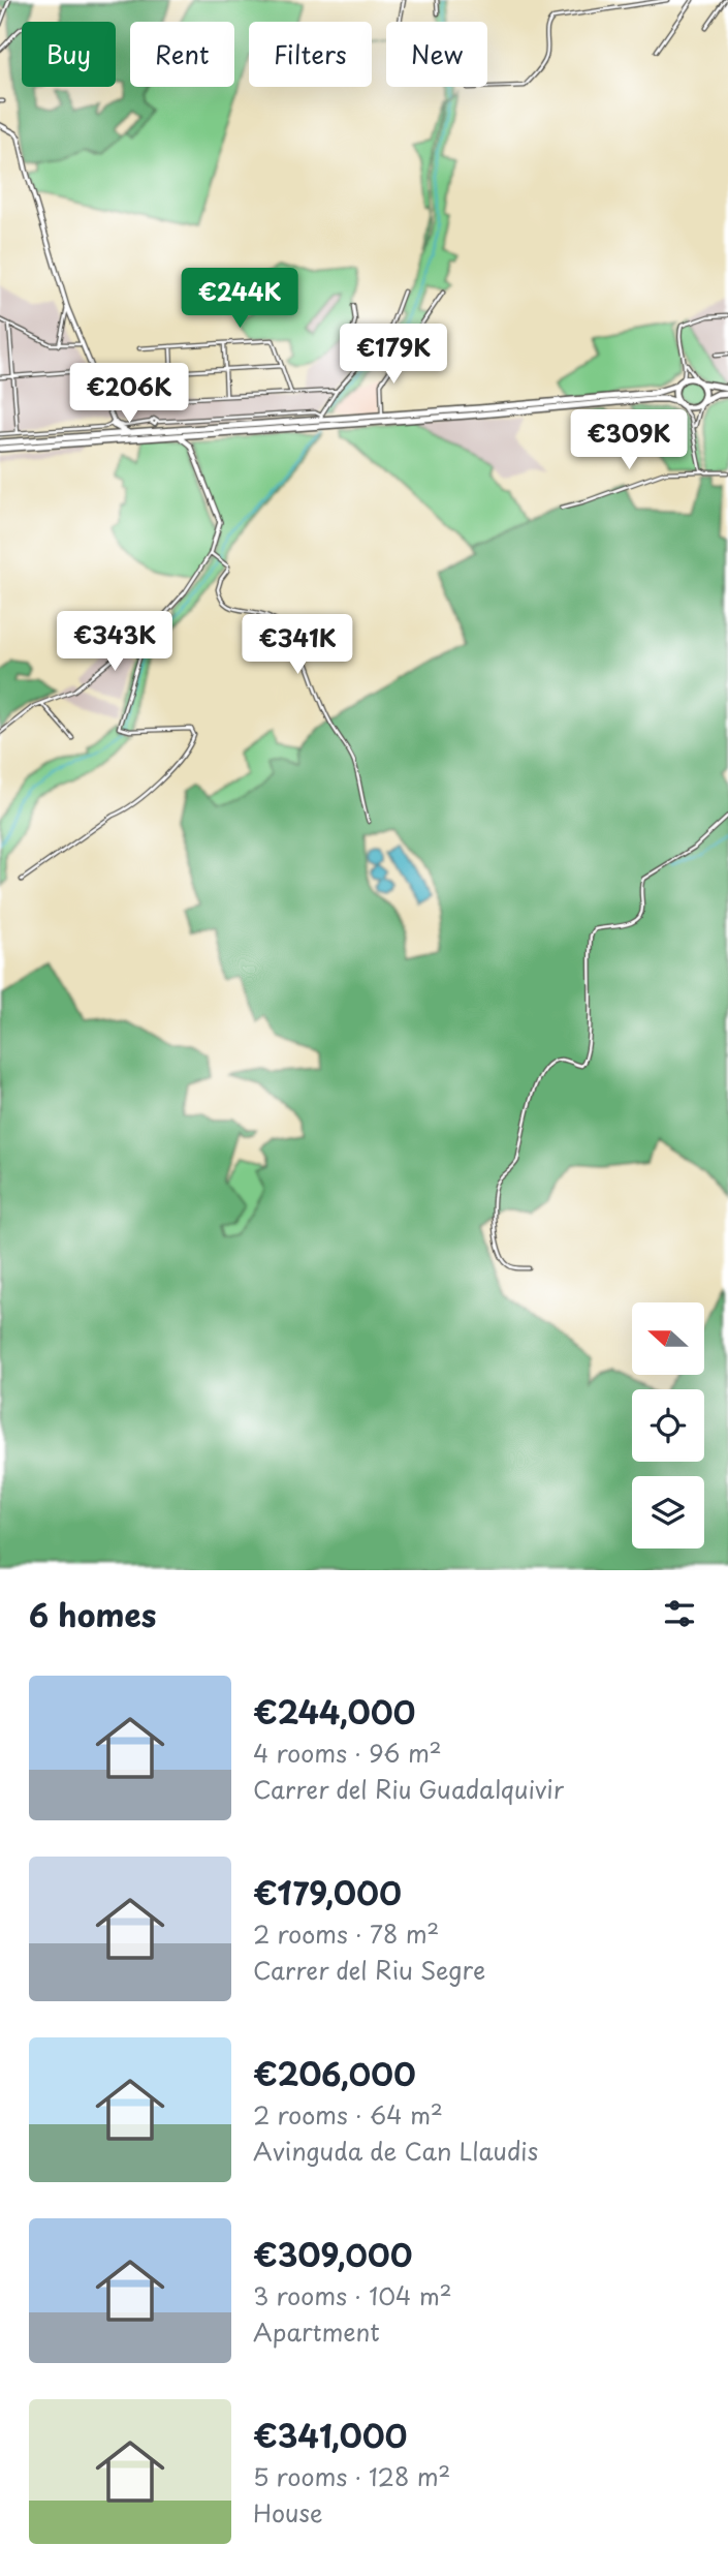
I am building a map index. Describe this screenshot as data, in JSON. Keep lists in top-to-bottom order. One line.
{"north":"left","page":{"chip":["Buy","Rent","Filters","New"],"price":["€244K","€179K","€206K","€309K","€343K","€341K"],"heading":"6 homes","list":[{"name":"€244,000","note":"4 rooms · 96 m² · Carrer del Riu Guadalquivir"},{"name":"€179,000","note":"2 rooms · 78 m² · Carrer del Riu Segre"},{"name":"€206,000","note":"2 rooms · 64 m² · Avinguda de Can Llaudis"},{"name":"€309,000","note":"3 rooms · 104 m² · Apartment"},{"name":"€341,000","note":"5 rooms · 128 m² · House"}]}}
